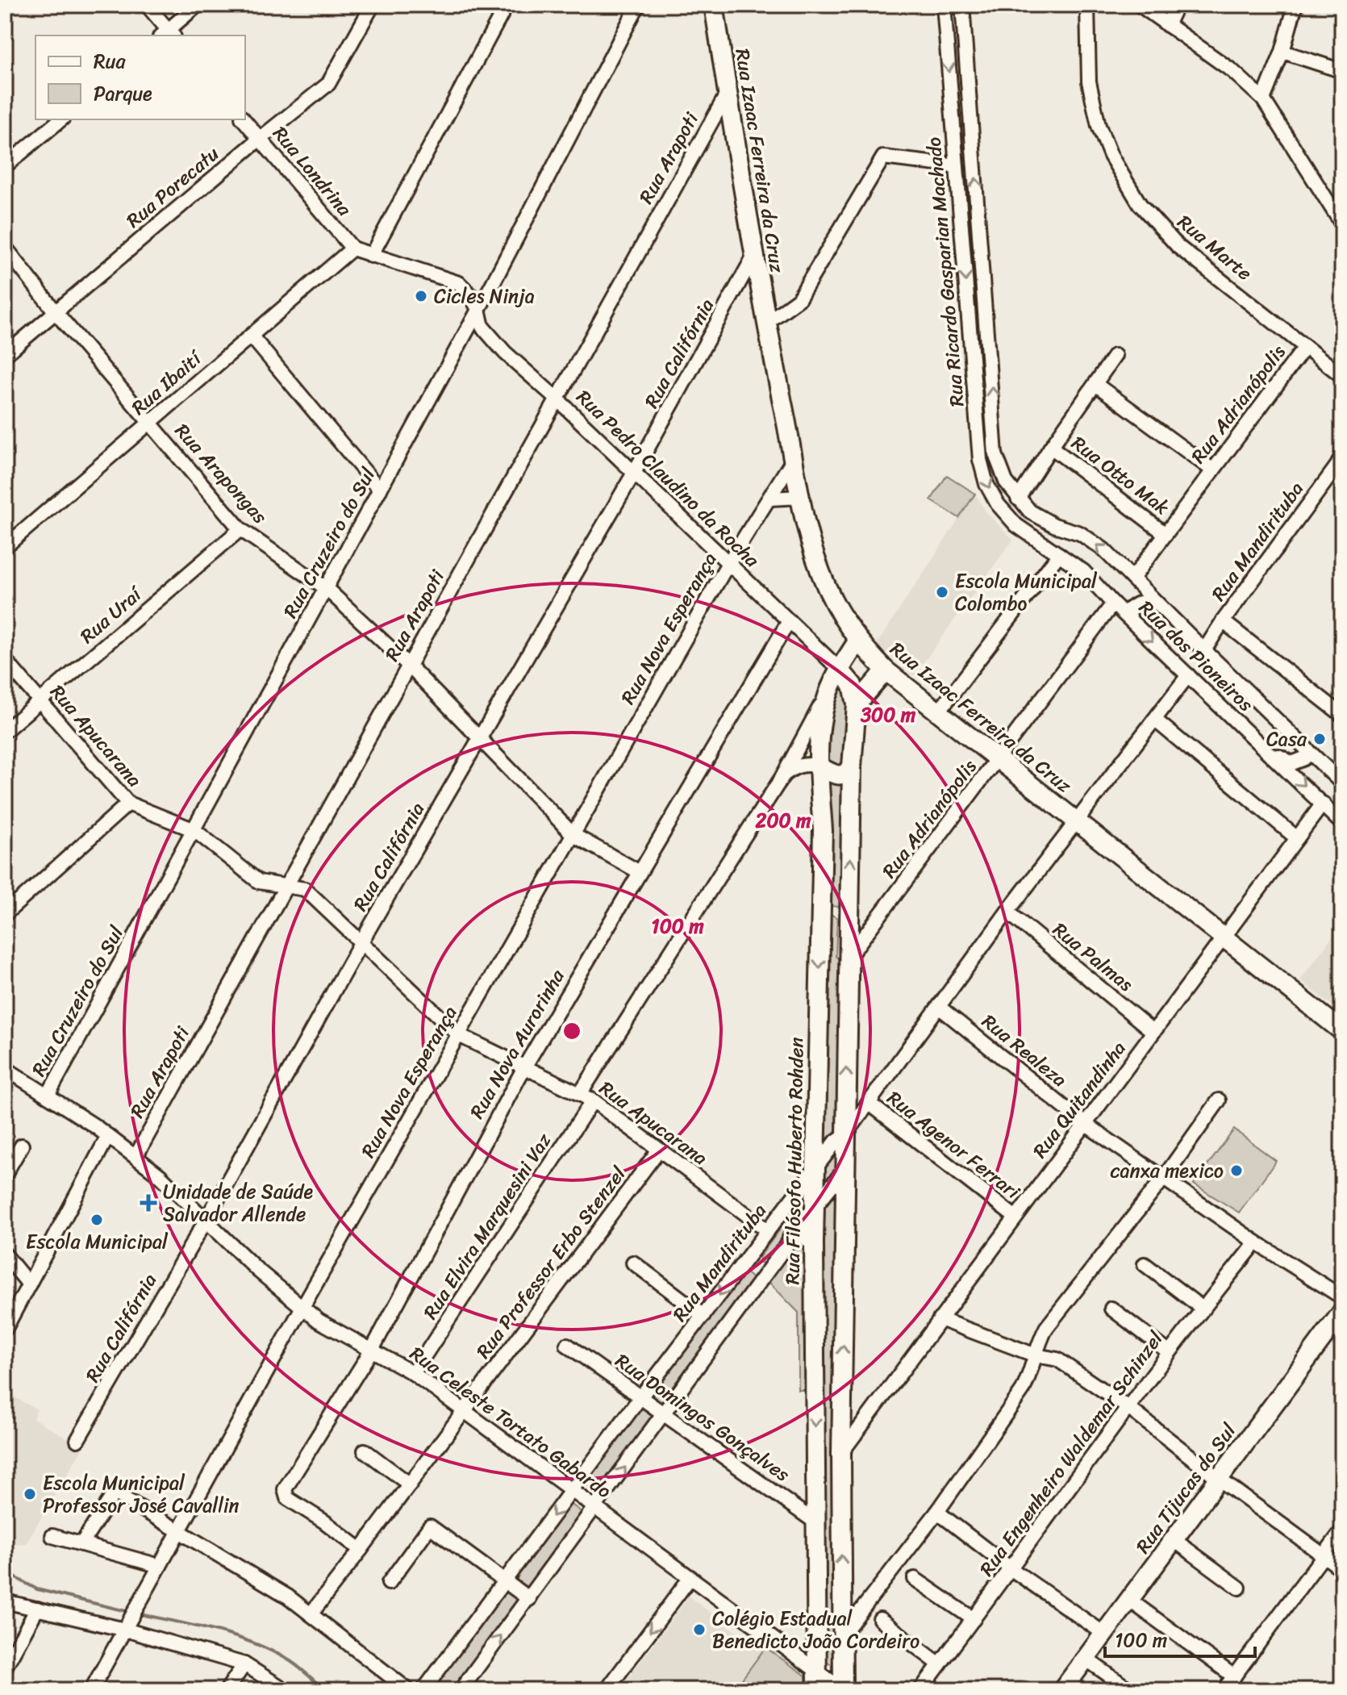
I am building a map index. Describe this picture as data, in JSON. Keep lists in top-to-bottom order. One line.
{"streets":{"main road":["Rua Izaac Ferreira da Cruz","Rua Filósofo Huberto Rohden","Rua Tijucas do Sul"],"street":["Rua Arapoti","Rua Londrina","Rua Porecatu","Rua Marte","Rua Ricardo Gasparian Machado","Rua Califórnia","Rua Ibaití","Rua Adrianópolis","Rua Arapongas","Rua Otto Mak","Rua Pedro Claudino da Rocha","Rua Mandirituba","Rua Cruzeiro do Sul","Rua Uraí","Rua Nova Esperança","Rua dos Pioneiros","Rua Apucarana","Rua Palmas","Rua Nova Aurorinha","Rua Realeza","Rua Quitandinha","Rua Agenor Ferrari","Rua Elvira Marquesini Vaz","Rua Professor Erbo Stenzel","Rua Domingos Gonçalves","Rua Celeste Tortato Gabardo","Rua Engenheiro Waldemar Schinzel"]},"crossings":[["Rua Arapoti","Rua Izaac Ferreira da Cruz"],["Rua Arapoti","Rua Arapongas"],["Rua Arapoti","Rua Pedro Claudino da Rocha"],["Rua Arapoti","Rua Apucarana"],["Rua Arapoti","Rua Celeste Tortato Gabardo"],["Rua Izaac Ferreira da Cruz","Rua Ricardo Gasparian Machado"],["Rua Izaac Ferreira da Cruz","Rua Califórnia"],["Rua Izaac Ferreira da Cruz","Rua Adrianópolis"],["Rua Izaac Ferreira da Cruz","Rua Mandirituba"],["Rua Izaac Ferreira da Cruz","Rua Nova Esperança"],["Rua Izaac Ferreira da Cruz","Rua Quitandinha"],["Rua Izaac Ferreira da Cruz","Rua Filósofo Huberto Rohden"],["Rua Londrina","Rua Porecatu"],["Rua Londrina","Rua Ibaití"],["Rua Londrina","Rua Pedro Claudino da Rocha"],["Rua Porecatu","Rua Arapongas"],["Rua Marte","Rua Adrianópolis"],["Rua Ricardo Gasparian Machado","Rua dos Pioneiros"],["Rua Califórnia","Rua Arapongas"],["Rua Califórnia","Rua Pedro Claudino da Rocha"],["Rua Califórnia","Rua Apucarana"],["Rua Califórnia","Rua Celeste Tortato Gabardo"],["Rua Ibaití","Rua Arapongas"],["Rua Ibaití","Rua Pedro Claudino da Rocha"],["Rua Adrianópolis","Rua Otto Mak"],["Rua Adrianópolis","Rua dos Pioneiros"],["Rua Arapongas","Rua Cruzeiro do Sul"],["Rua Arapongas","Rua Uraí"],["Rua Arapongas","Rua Nova Esperança"],["Rua Arapongas","Rua Nova Aurorinha"],["Rua Pedro Claudino da Rocha","Rua Cruzeiro do Sul"],["Rua Pedro Claudino da Rocha","Rua Nova Esperança"],["Rua Pedro Claudino da Rocha","Rua Nova Aurorinha"],["Rua Pedro Claudino da Rocha","Rua Filósofo Huberto Rohden"],["Rua Mandirituba","Rua dos Pioneiros"],["Rua Mandirituba","Rua Apucarana"],["Rua Mandirituba","Rua Palmas"],["Rua Mandirituba","Rua Realeza"],["Rua Mandirituba","Rua Agenor Ferrari"],["Rua Mandirituba","Rua Filósofo Huberto Rohden"],["Rua Mandirituba","Rua Domingos Gonçalves"],["Rua Mandirituba","Rua Celeste Tortato Gabardo"],["Rua Cruzeiro do Sul","Rua Apucarana"],["Rua Cruzeiro do Sul","Rua Celeste Tortato Gabardo"],["Rua Uraí","Rua Apucarana"],["Rua Nova Esperança","Rua Apucarana"],["Rua Nova Esperança","Rua Celeste Tortato Gabardo"],["Rua dos Pioneiros","Rua Quitandinha"],["Rua Apucarana","Rua Nova Aurorinha"],["Rua Apucarana","Rua Elvira Marquesini Vaz"],["Rua Apucarana","Rua Professor Erbo Stenzel"],["Rua Palmas","Rua Quitandinha"],["Rua Nova Aurorinha","Rua Professor Erbo Stenzel"],["Rua Nova Aurorinha","Rua Celeste Tortato Gabardo"],["Rua Realeza","Rua Quitandinha"],["Rua Realeza","Rua Engenheiro Waldemar Schinzel"],["Rua Quitandinha","Rua Agenor Ferrari"],["Rua Filósofo Huberto Rohden","Rua Domingos Gonçalves"],["Rua Filósofo Huberto Rohden","Rua Celeste Tortato Gabardo"],["Rua Elvira Marquesini Vaz","Rua Celeste Tortato Gabardo"],["Rua Professor Erbo Stenzel","Rua Celeste Tortato Gabardo"]],"places":{"other":["Cicles Ninja","Escola Municipal Colombo","Casa","canxa mexico","Escola Municipal","Escola Municipal Professor José Cavallin","Colégio Estadual Benedicto João Cordeiro"],"health":["Unidade de Saúde Salvador Allende"]},"legend":["Rua","Parque"],"scale_bar":"100 m","rings":["300 m","200 m","100 m"]}
